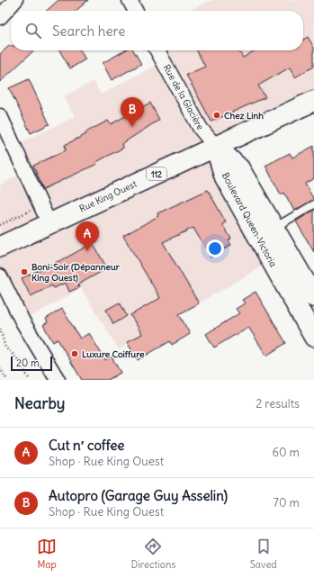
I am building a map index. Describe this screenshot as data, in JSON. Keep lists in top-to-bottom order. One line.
{"streets":{"street":["Rue de la Glacière","112","Rue King Ouest","Boulevard Queen-Victoria"]},"crossings":[["Rue de la Glacière","Rue King Ouest"],["Rue de la Glacière","Boulevard Queen-Victoria"],["Rue King Ouest","Boulevard Queen-Victoria"]],"places":["Chez Linh","Boni-Soir (Dépanneur King Ouest)","Luxure Coiffure"],"scale_bar":"20 m","page":{"search":"Search here","pins":["B","A"],"scale":"20 m","heading":["Nearby","2 results"],"list":[{"mark":"A","name":"Cut n′ coffee","note":"Shop · Rue King Ouest","value":"60 m"},{"mark":"B","name":"Autopro (Garage Guy Asselin)","note":"Shop · Rue King Ouest","value":"70 m"}],"nav":["Map","Directions","Saved"]}}
